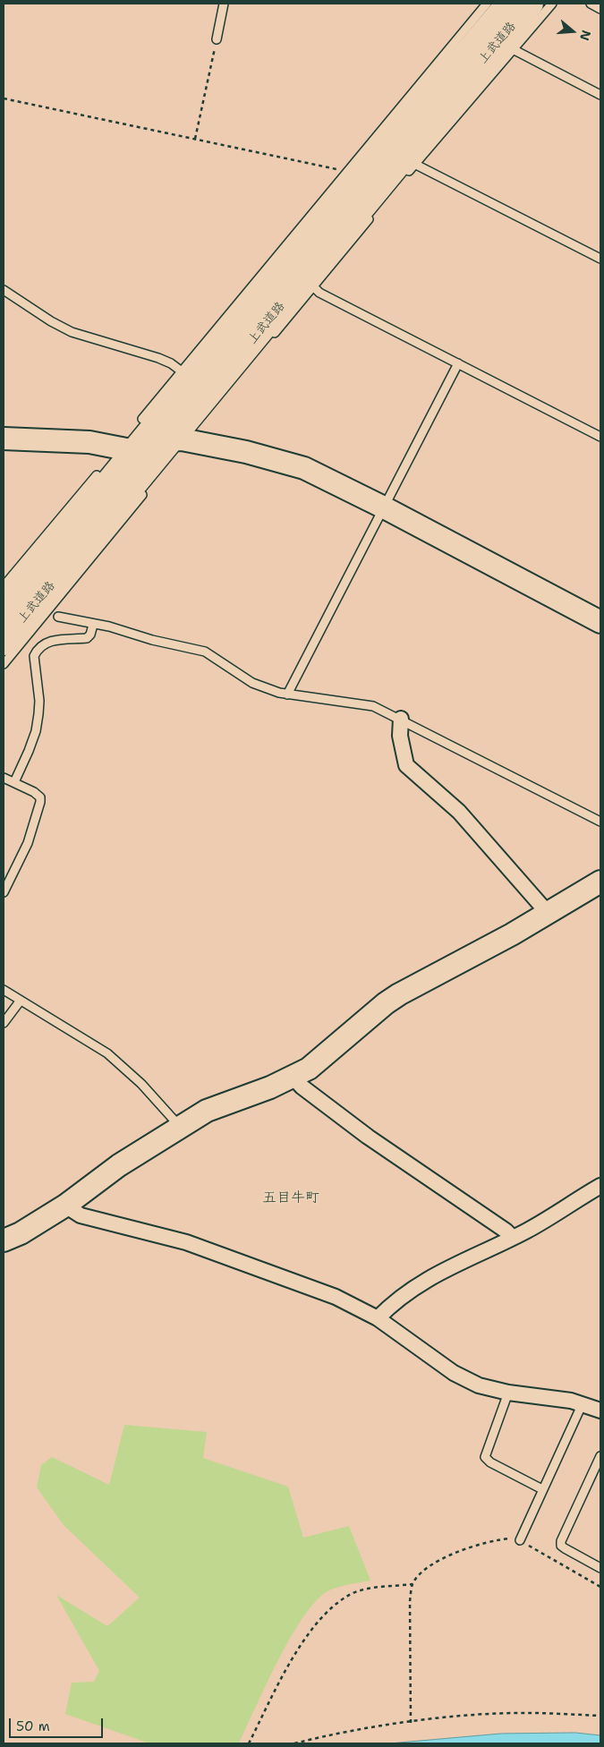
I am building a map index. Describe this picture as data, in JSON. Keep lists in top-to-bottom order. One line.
{"streets":{"highway":["上武道路"]},"districts":["五目牛町"],"scale_bar":"50 m","north":"right"}
